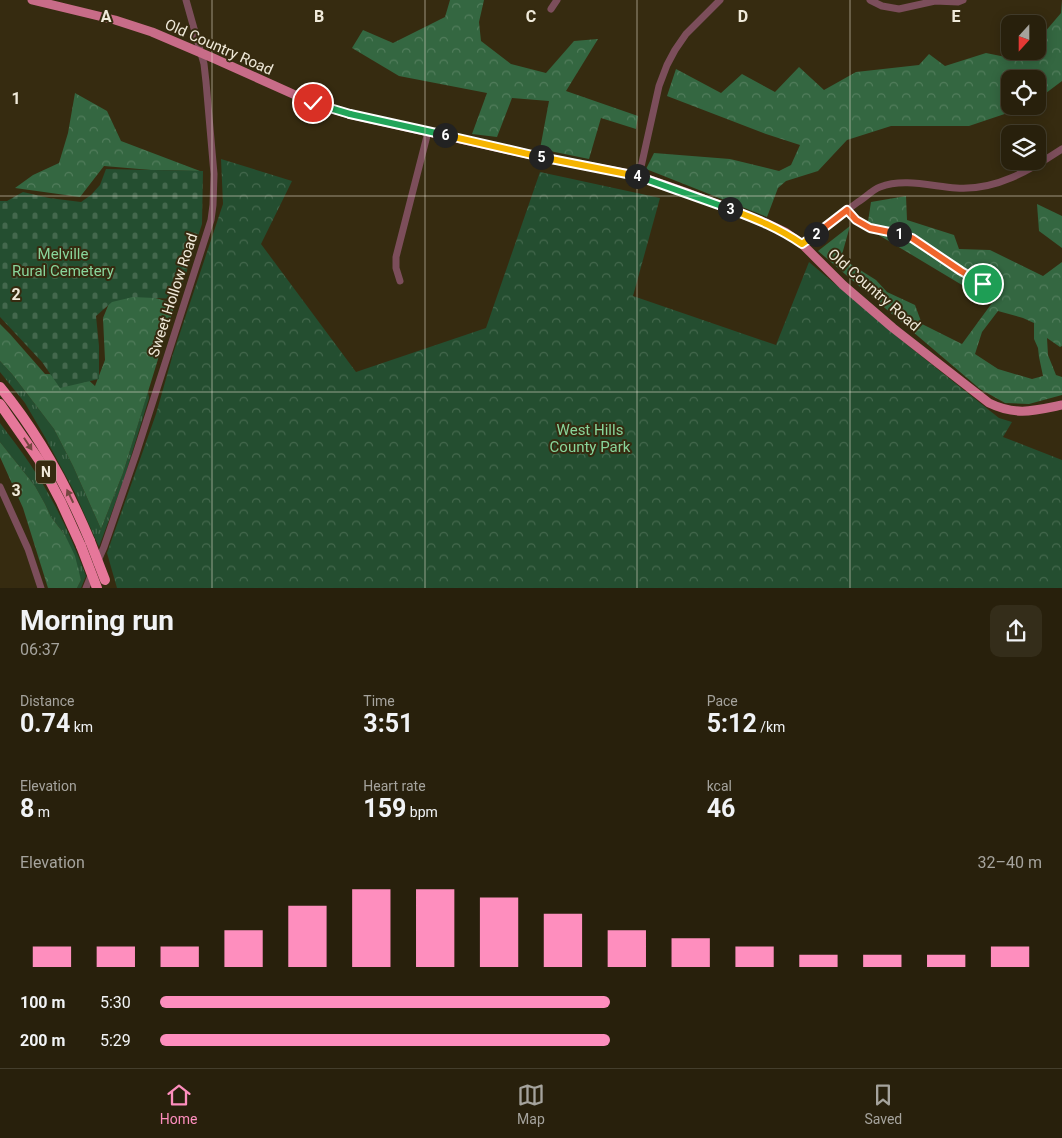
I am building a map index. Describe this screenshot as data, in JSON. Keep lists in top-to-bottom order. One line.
{"streets":{"highway":["N"],"main road":["Old Country Road"],"street":["Sweet Hollow Road"]},"crossings":[["Old Country Road","Sweet Hollow Road"]],"parks":["Melville Rural Cemetery","West Hills County Park"],"north":"bottom","page":{"pins":["6","5","4","3","1","2"],"heading":["Morning run","06:37"],"stats":[["Distance","0.74 km"],["Time","3:51"],["Pace","5:12 /km"],["Elevation","8 m"],["Heart rate","159 bpm"],["kcal","46"]],"chart":["Elevation","32–40 m"],"list":[{"name":"100 m","note":"5:30"},{"name":"200 m","note":"5:29"}],"tabs":["Home","Map","Saved"]},"grid":{"columns":["A","B","C","D","E"],"rows":["1","2","3"]}}
